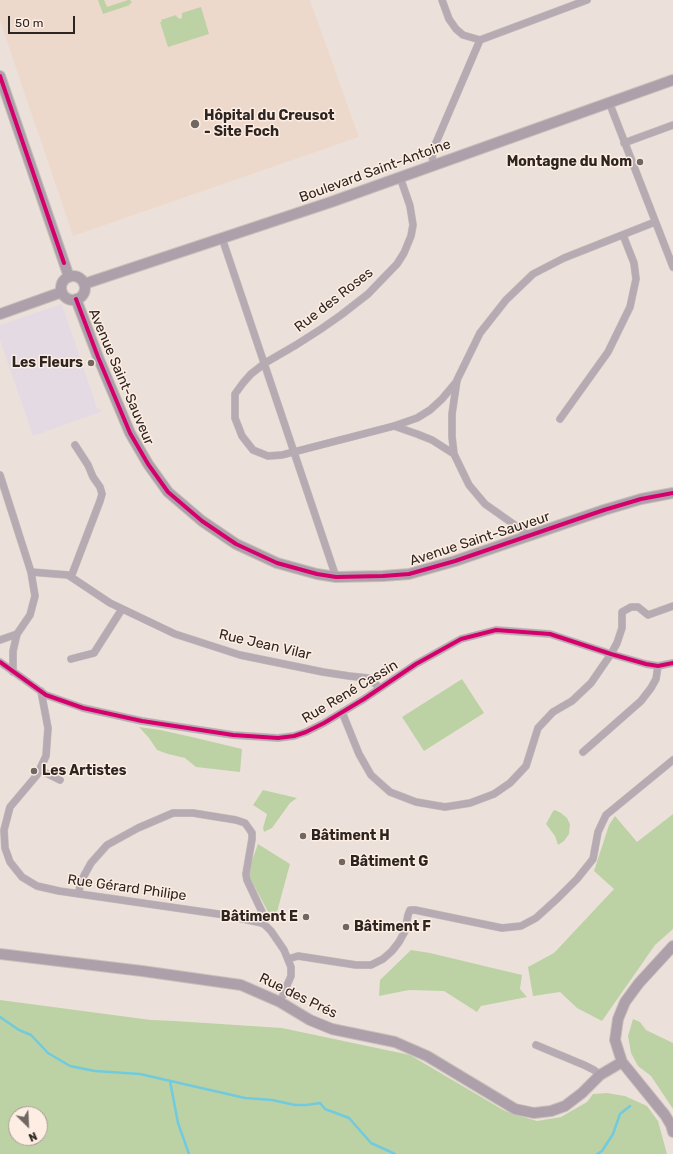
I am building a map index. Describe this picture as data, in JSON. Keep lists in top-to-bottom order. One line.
{"streets":{"street":["Boulevard Saint-Antoine","Rue des Roses","Avenue Saint-Sauveur","Rue Jean Vilar","Rue René Cassin","Rue Gérard Philipe","Rue des Prés"]},"crossings":[["Boulevard Saint-Antoine","Rue des Roses"],["Boulevard Saint-Antoine","Avenue Saint-Sauveur"],["Rue Jean Vilar","Rue René Cassin"],["Rue René Cassin","Rue Gérard Philipe"]],"places":["Hôpital du Creusot - Site Foch","Montagne du Nom","Les Fleurs","Les Artistes","Bâtiment H","Bâtiment G","Bâtiment E","Bâtiment F"],"scale_bar":"50 m","north":"bottom right"}
